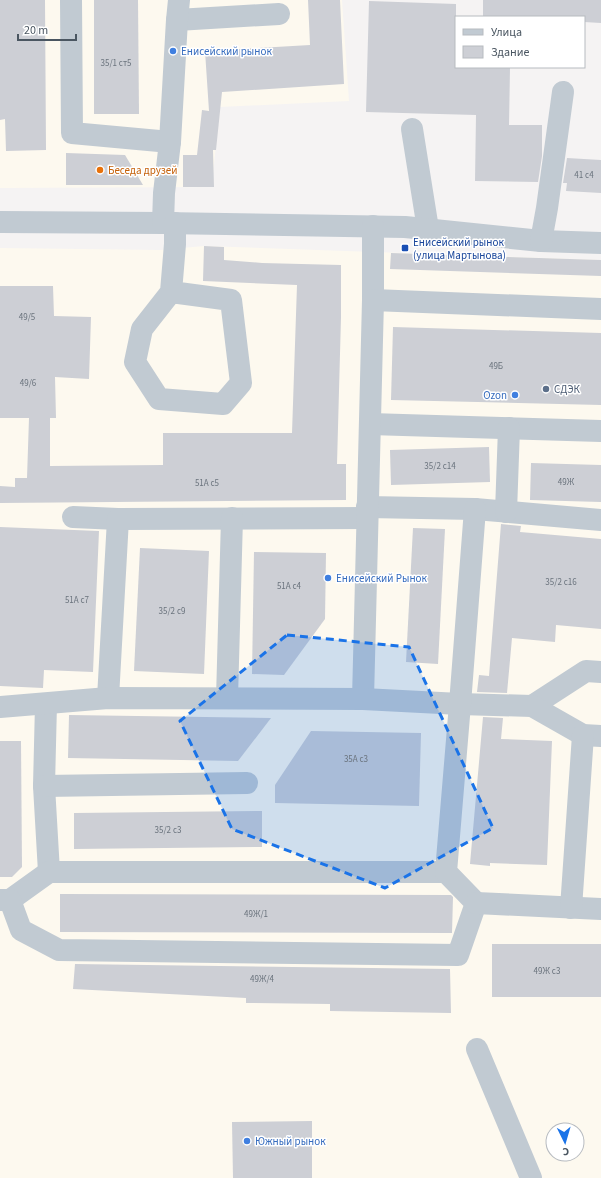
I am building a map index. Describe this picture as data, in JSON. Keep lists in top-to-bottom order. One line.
{"places":{"other":["Енисейский рынок","Беседа друзей","СДЭК","Ozon","Енисейский Рынок","Южный рынок"],"transit":["Енисейский рынок (улица Мартынова)"]},"house_numbers":["35/1 ст5","41 с4","49/5","49Б","49/6","35/2 с14","49Ж","51А с5","35/2 с16","51А с4","51А с7","35/2 с9","35А с3","35/2 с3","49Ж/1","49Ж с3","49Ж/4"],"legend":["Улица","Здание"],"scale_bar":"20 m","north":"bottom"}
